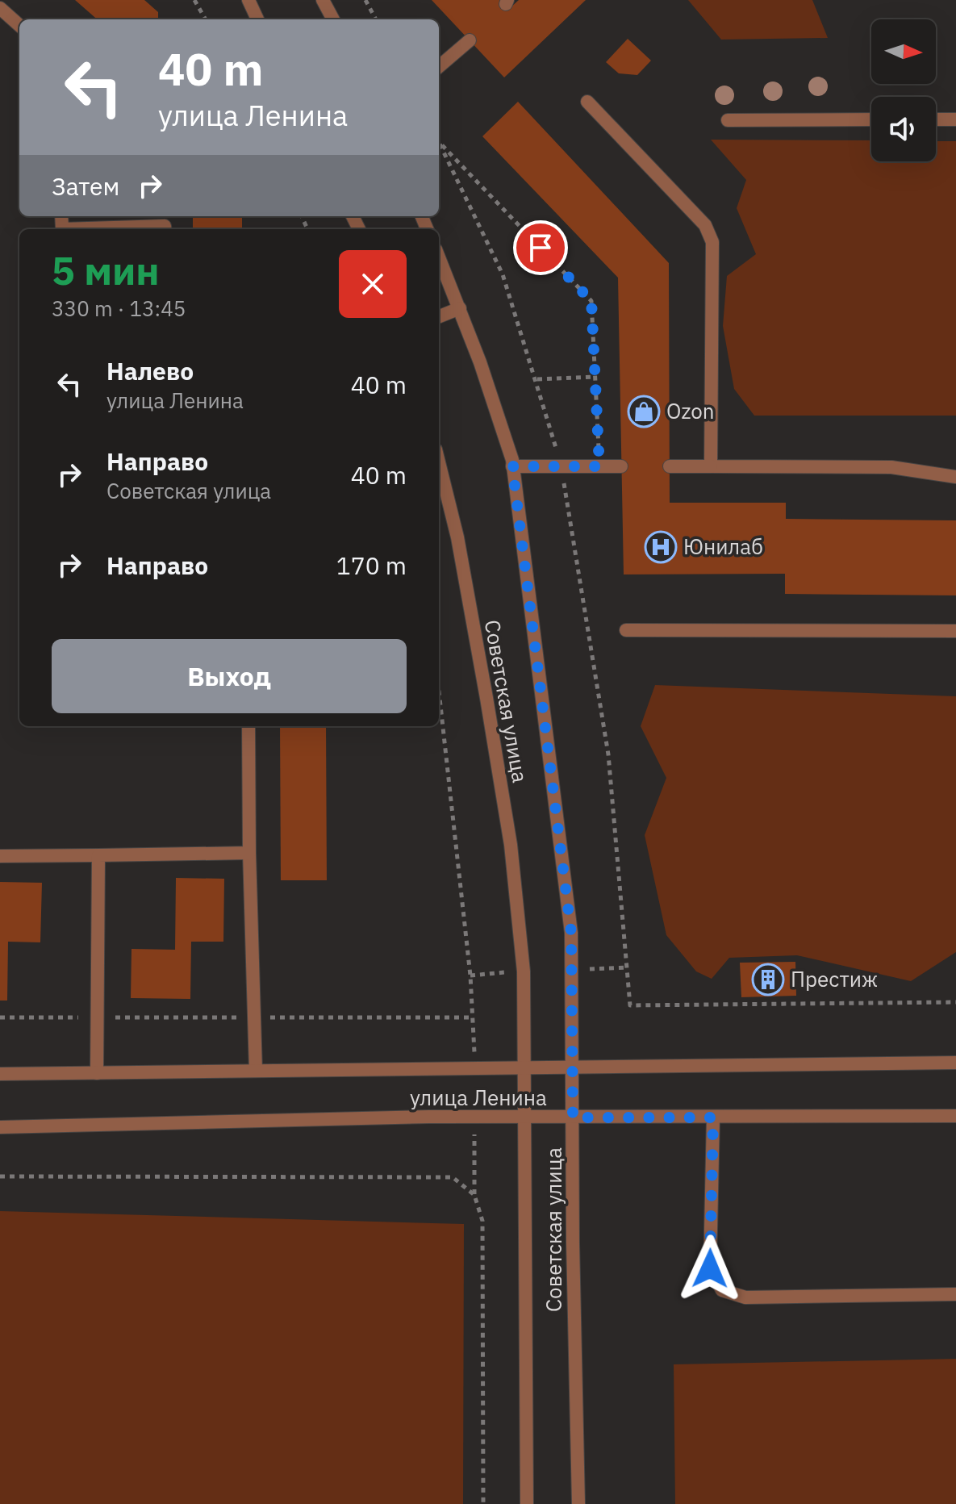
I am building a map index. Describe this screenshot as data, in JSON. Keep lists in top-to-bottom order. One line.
{"streets":{"street":["Советская улица","улица Ленина"]},"crossings":[["Советская улица","улица Ленина"]],"places":{"shop":["Ozon"],"hospital":["Юнилаб"],"building":["Престиж"]},"north":"right","page":{"turn":["40 m","улица Ленина"],"then":"Затем","heading":["5 мин","330 m · 13:45"],"list":[{"name":"Налево","note":"улица Ленина","value":"40 m"},{"name":"Направо","note":"Советская улица","value":"40 m"},{"name":"Направо","value":"170 m"}],"buttons":"Выход"}}
